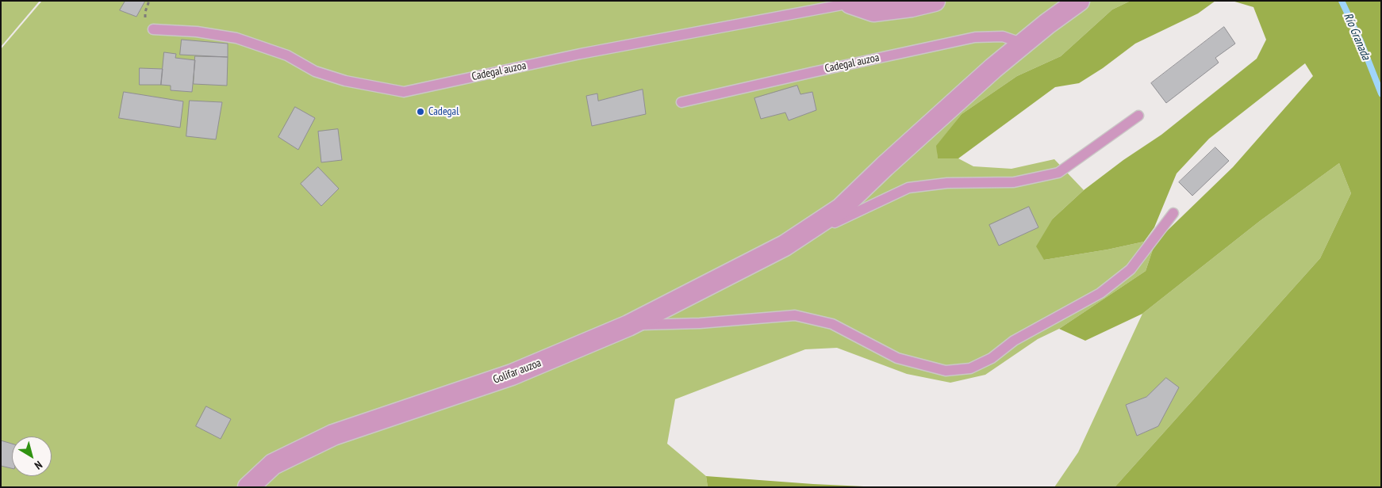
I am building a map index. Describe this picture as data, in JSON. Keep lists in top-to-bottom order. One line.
{"streets":{"street":["Cadegal auzoa","Golifar auzoa"]},"water":["Río Granada"],"places":["Cadegal"],"north":"bottom right"}
